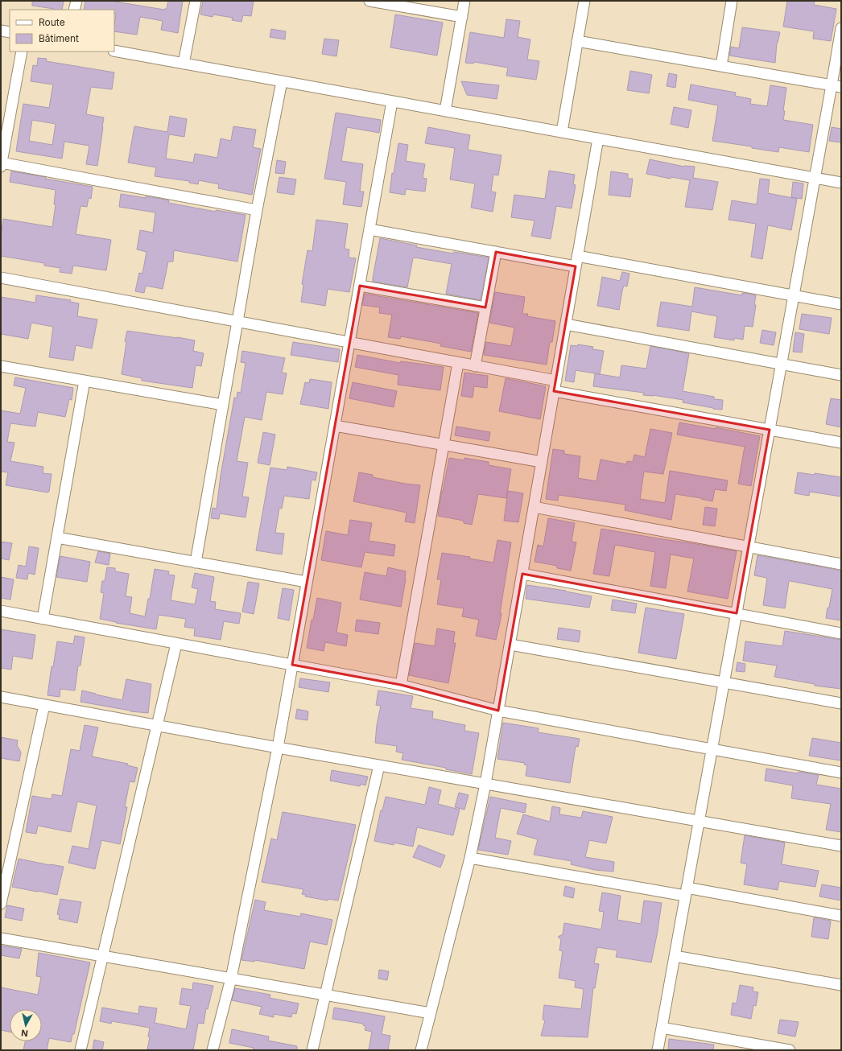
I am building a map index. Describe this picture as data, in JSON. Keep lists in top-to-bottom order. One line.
{"legend":["Route","Bâtiment"],"north":"bottom"}
